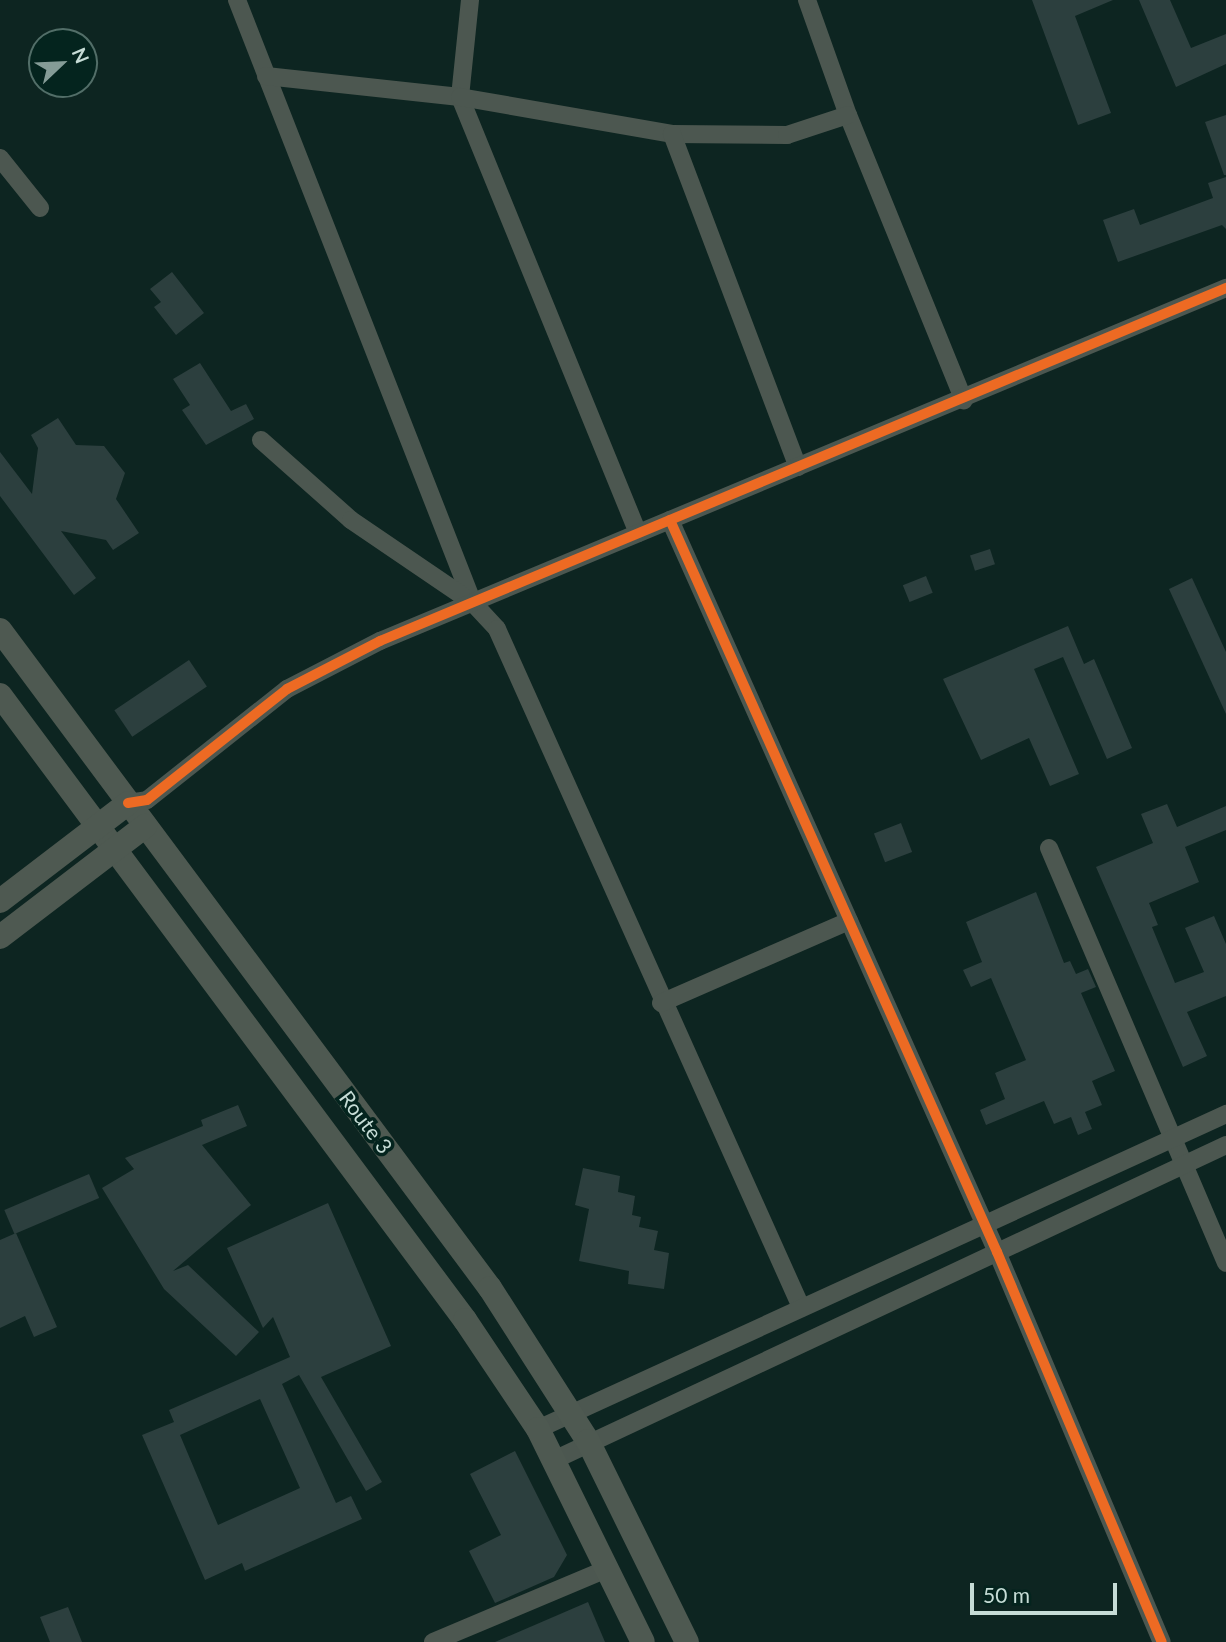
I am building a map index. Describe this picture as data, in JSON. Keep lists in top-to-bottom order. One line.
{"streets":{"main road":["Route 3"]},"scale_bar":"50 m","north":"top right"}
